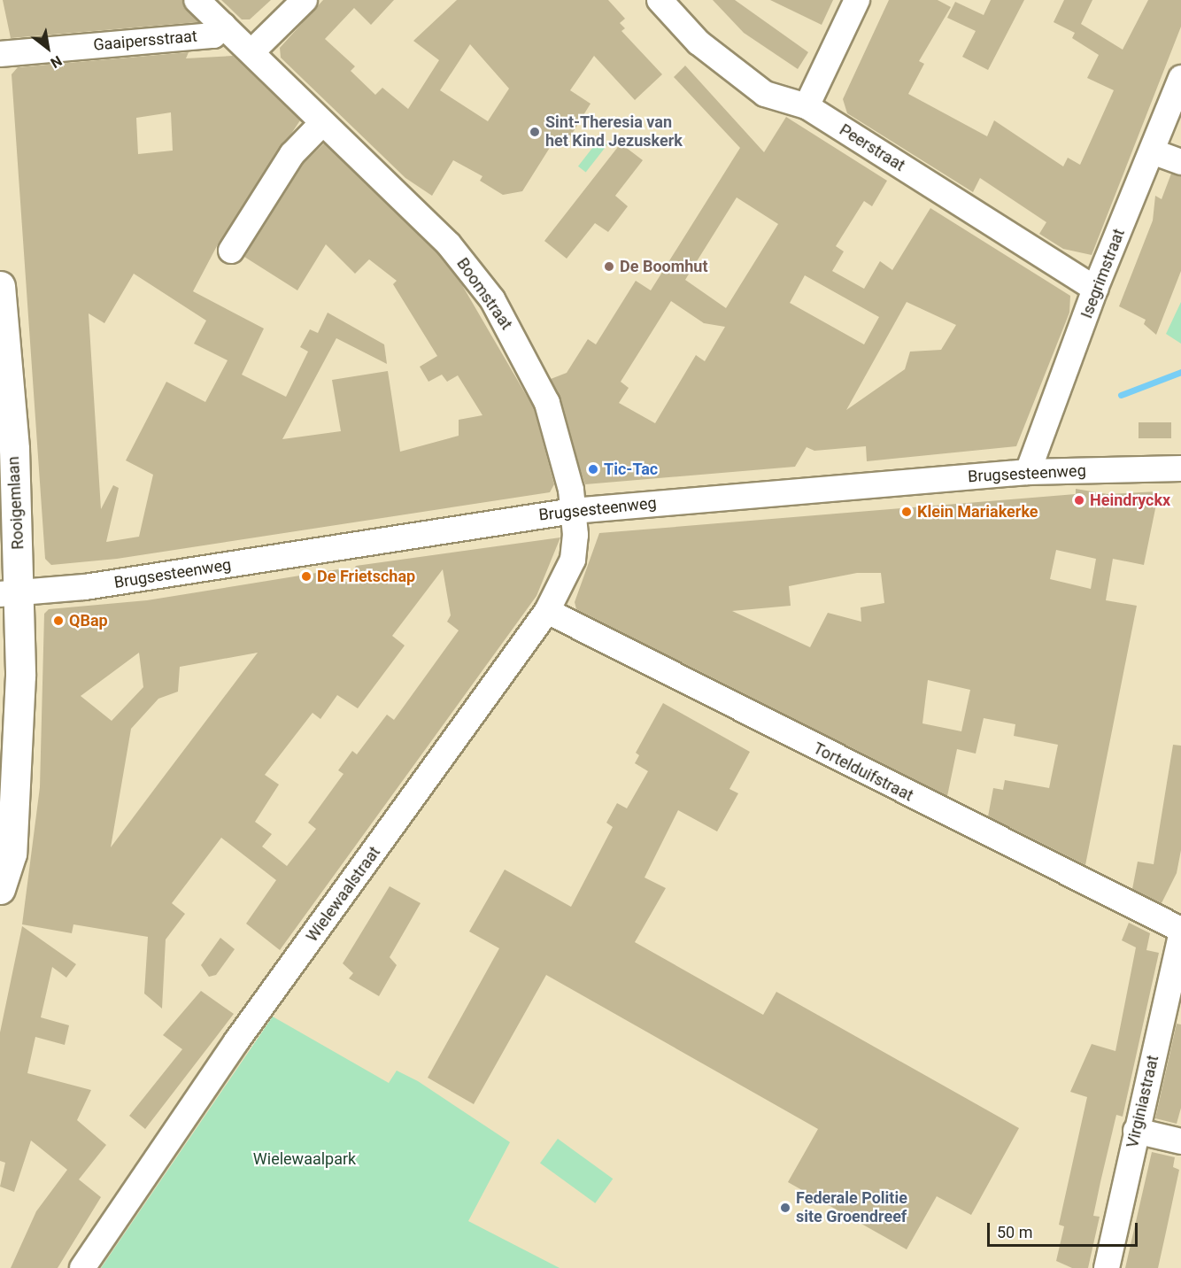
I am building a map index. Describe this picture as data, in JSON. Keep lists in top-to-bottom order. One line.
{"streets":{"main road":["Rooigemlaan"],"street":["Gaaipersstraat","Peerstraat","Isegrimstraat","Boomstraat","Brugsesteenweg","Tortelduifstraat","Wielewaalstraat","Virginiastraat"]},"crossings":[["Gaaipersstraat","Boomstraat"],["Peerstraat","Isegrimstraat"],["Isegrimstraat","Brugsesteenweg"],["Boomstraat","Brugsesteenweg"],["Boomstraat","Wielewaalstraat"],["Brugsesteenweg","Rooigemlaan"],["Brugsesteenweg","Wielewaalstraat"],["Tortelduifstraat","Wielewaalstraat"]],"parks":["Wielewaalpark"],"places":["Sint-Theresia van het Kind Jezuskerk","De Boomhut","Tic-Tac","Heindryckx","Klein Mariakerke","De Frietschap","QBap","Federale Politie site Groendreef"],"scale_bar":"50 m","north":"bottom right"}
